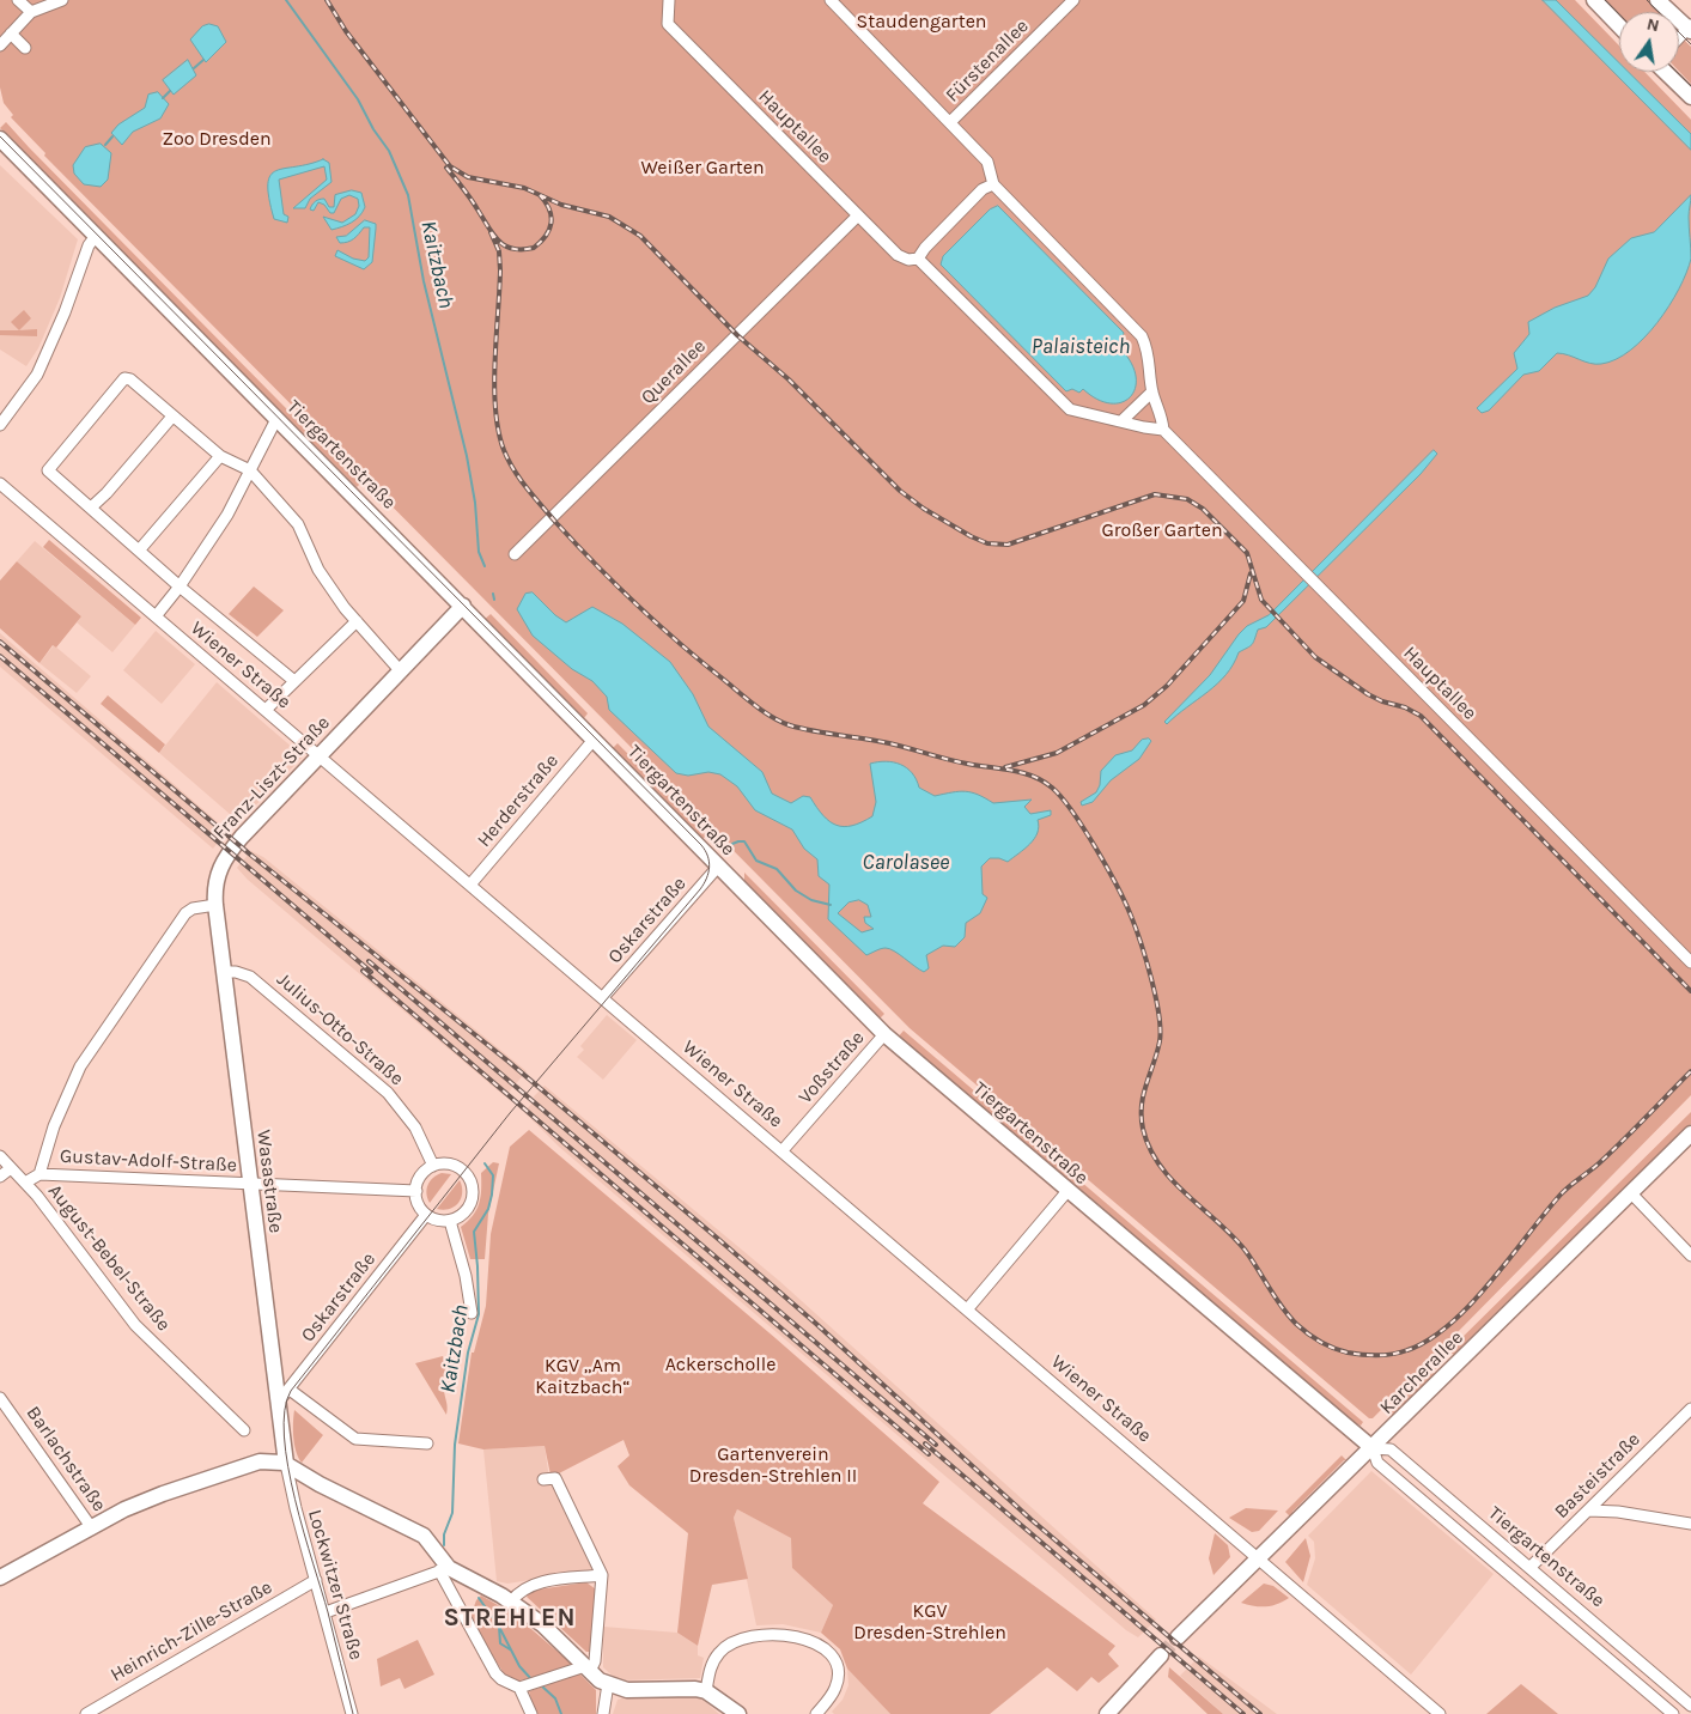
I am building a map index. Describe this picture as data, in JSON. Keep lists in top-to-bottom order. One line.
{"streets":{"main road":["Tiergartenstraße","Franz-Liszt-Straße","Wasastraße","Karcherallee"],"street":["Fürstenallee","Hauptallee","Querallee","Wiener Straße","Herderstraße","Oskarstraße","Julius-Otto-Straße","Voßstraße","Gustav-Adolf-Straße","August-Bebel-Straße","Barlachstraße","Basteistraße","Lockwitzer Straße","Heinrich-Zille-Straße"]},"crossings":[["Hauptallee","Querallee"],["Tiergartenstraße","Franz-Liszt-Straße"],["Tiergartenstraße","Herderstraße"],["Tiergartenstraße","Oskarstraße"],["Tiergartenstraße","Voßstraße"],["Tiergartenstraße","Karcherallee"],["Tiergartenstraße","Basteistraße"],["Wiener Straße","Franz-Liszt-Straße"],["Wiener Straße","Herderstraße"],["Wiener Straße","Oskarstraße"],["Wiener Straße","Voßstraße"],["Wiener Straße","Karcherallee"],["Franz-Liszt-Straße","Wasastraße"],["Oskarstraße","Julius-Otto-Straße"],["Oskarstraße","Gustav-Adolf-Straße"],["Oskarstraße","Wasastraße"],["Julius-Otto-Straße","Gustav-Adolf-Straße"],["Julius-Otto-Straße","Wasastraße"],["Gustav-Adolf-Straße","Wasastraße"],["Gustav-Adolf-Straße","August-Bebel-Straße"],["Wasastraße","Lockwitzer Straße"],["Lockwitzer Straße","Heinrich-Zille-Straße"]],"districts":["STREHLEN"],"water":["Kaitzbach","Palaisteich","Carolasee"],"parks":["Staudengarten","Zoo Dresden","Weißer Garten","Großer Garten","Ackerscholle","KGV „Am Kaitzbach“","Gartenverein Dresden-Strehlen II","KGV Dresden-Strehlen"],"north":"top"}
